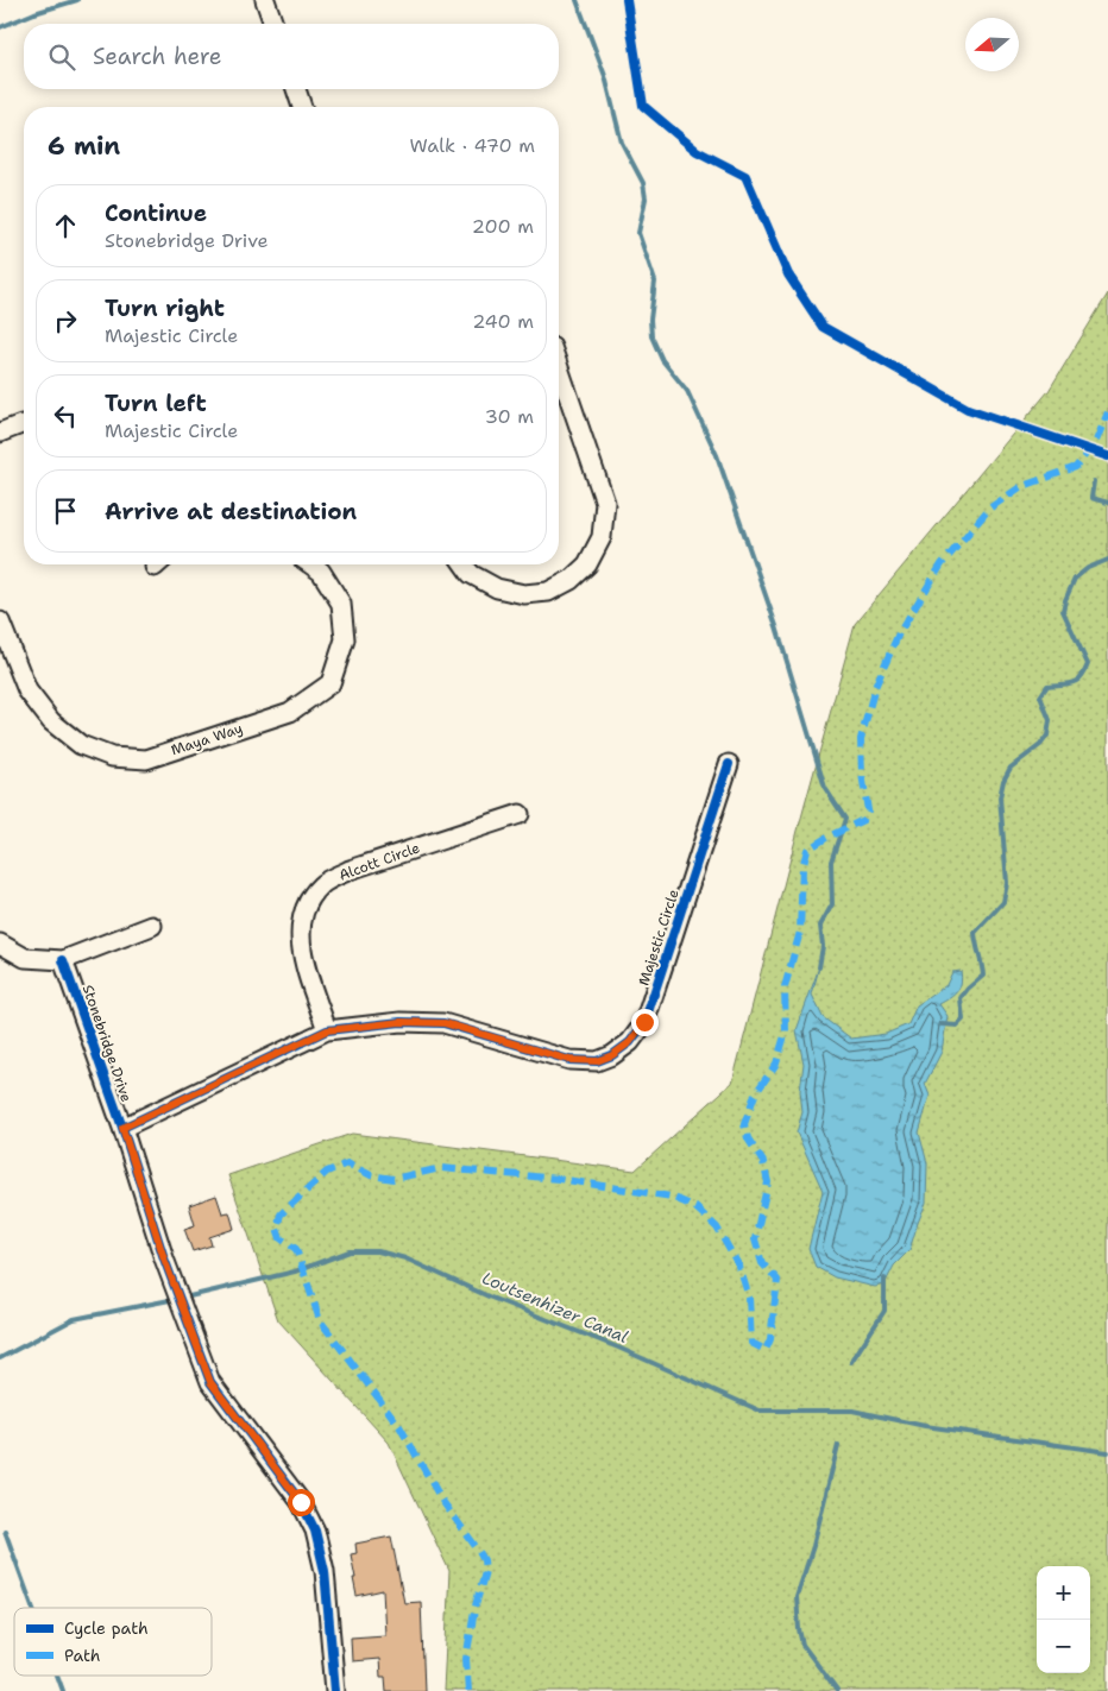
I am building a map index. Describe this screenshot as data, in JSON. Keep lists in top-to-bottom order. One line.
{"streets":{"street":["Maya Way","Alcott Circle","Majestic Circle","Stonebridge Drive"]},"crossings":[["Alcott Circle","Majestic Circle"],["Majestic Circle","Stonebridge Drive"]],"water":["Loutsenhizer Canal"],"legend":["Cycle path","Path"],"north":"left","page":{"search":"Search here","heading":["6 min","Walk · 470 m"],"list":[["Continue","Stonebridge Drive","200 m"],["Turn right","Majestic Circle","240 m"],["Turn left","Majestic Circle","30 m"],"Arrive at destination"],"map_buttons":["+","−"]}}
